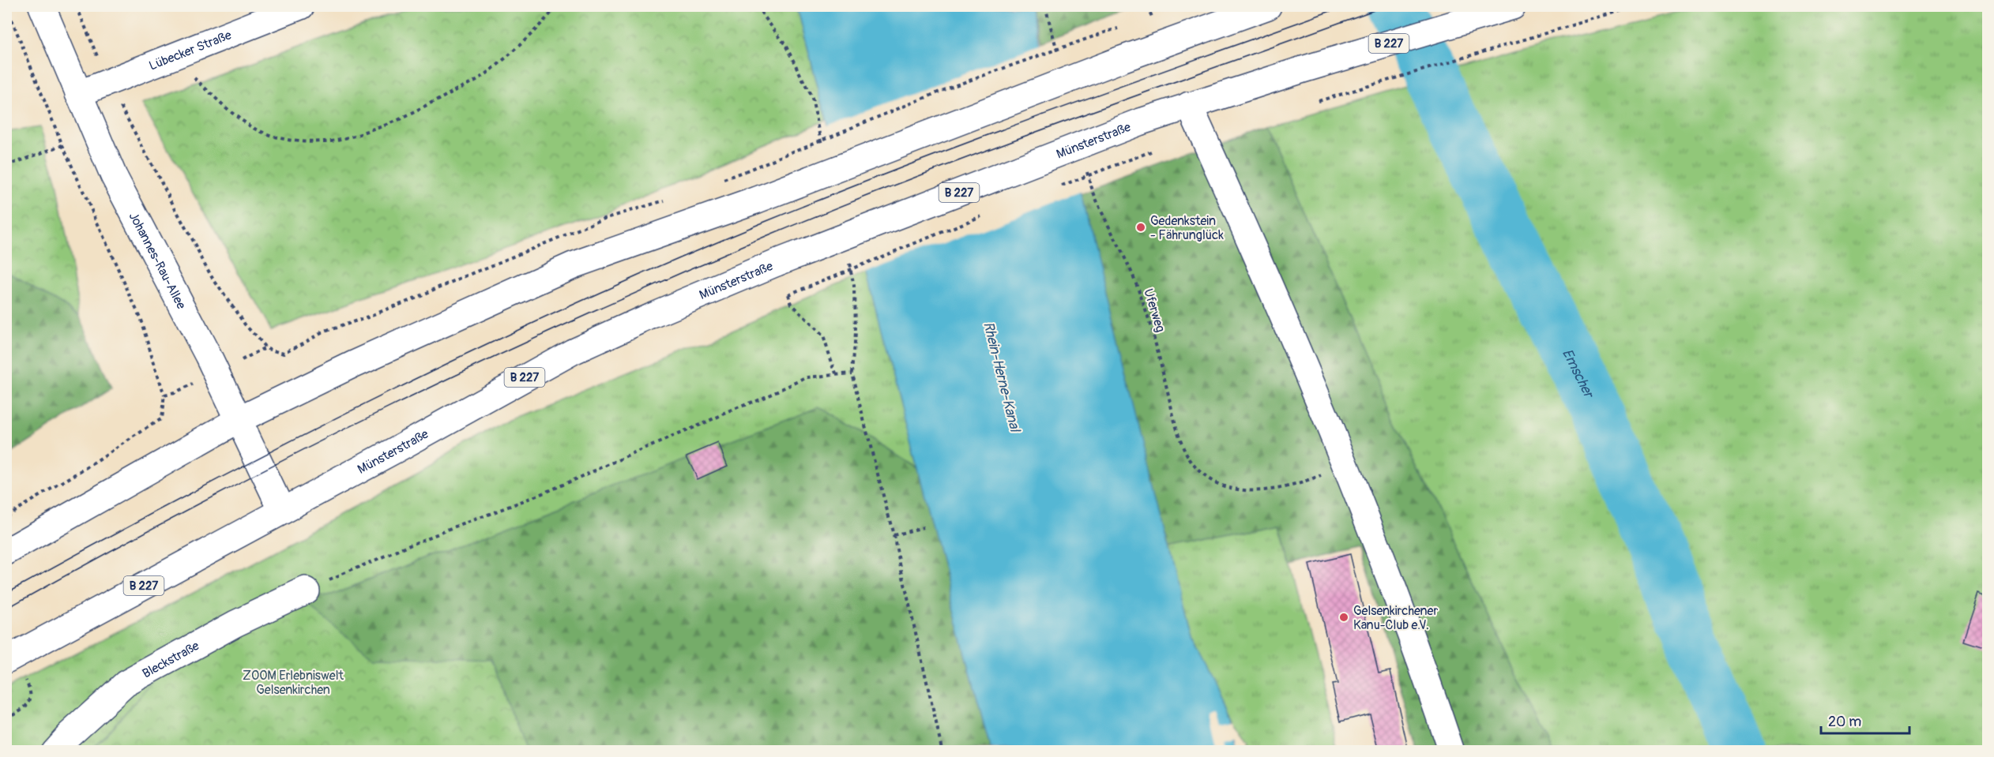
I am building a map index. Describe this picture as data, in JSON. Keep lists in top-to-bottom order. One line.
{"streets":{"main road":["B 227","Lübecker Straße","Münsterstraße","Johannes-Rau-Allee","Bleckstraße"],"path":["Uferweg"]},"crossings":[["Lübecker Straße","Johannes-Rau-Allee"],["Münsterstraße","Johannes-Rau-Allee"]],"water":["Emscher","Rhein-Herne-Kanal"],"parks":["ZOOM Erlebniswelt Gelsenkirchen"],"places":["Gedenkstein - Fährunglück","Gelsenkirchener Kanu-Club e.V."],"scale_bar":"20 m"}
